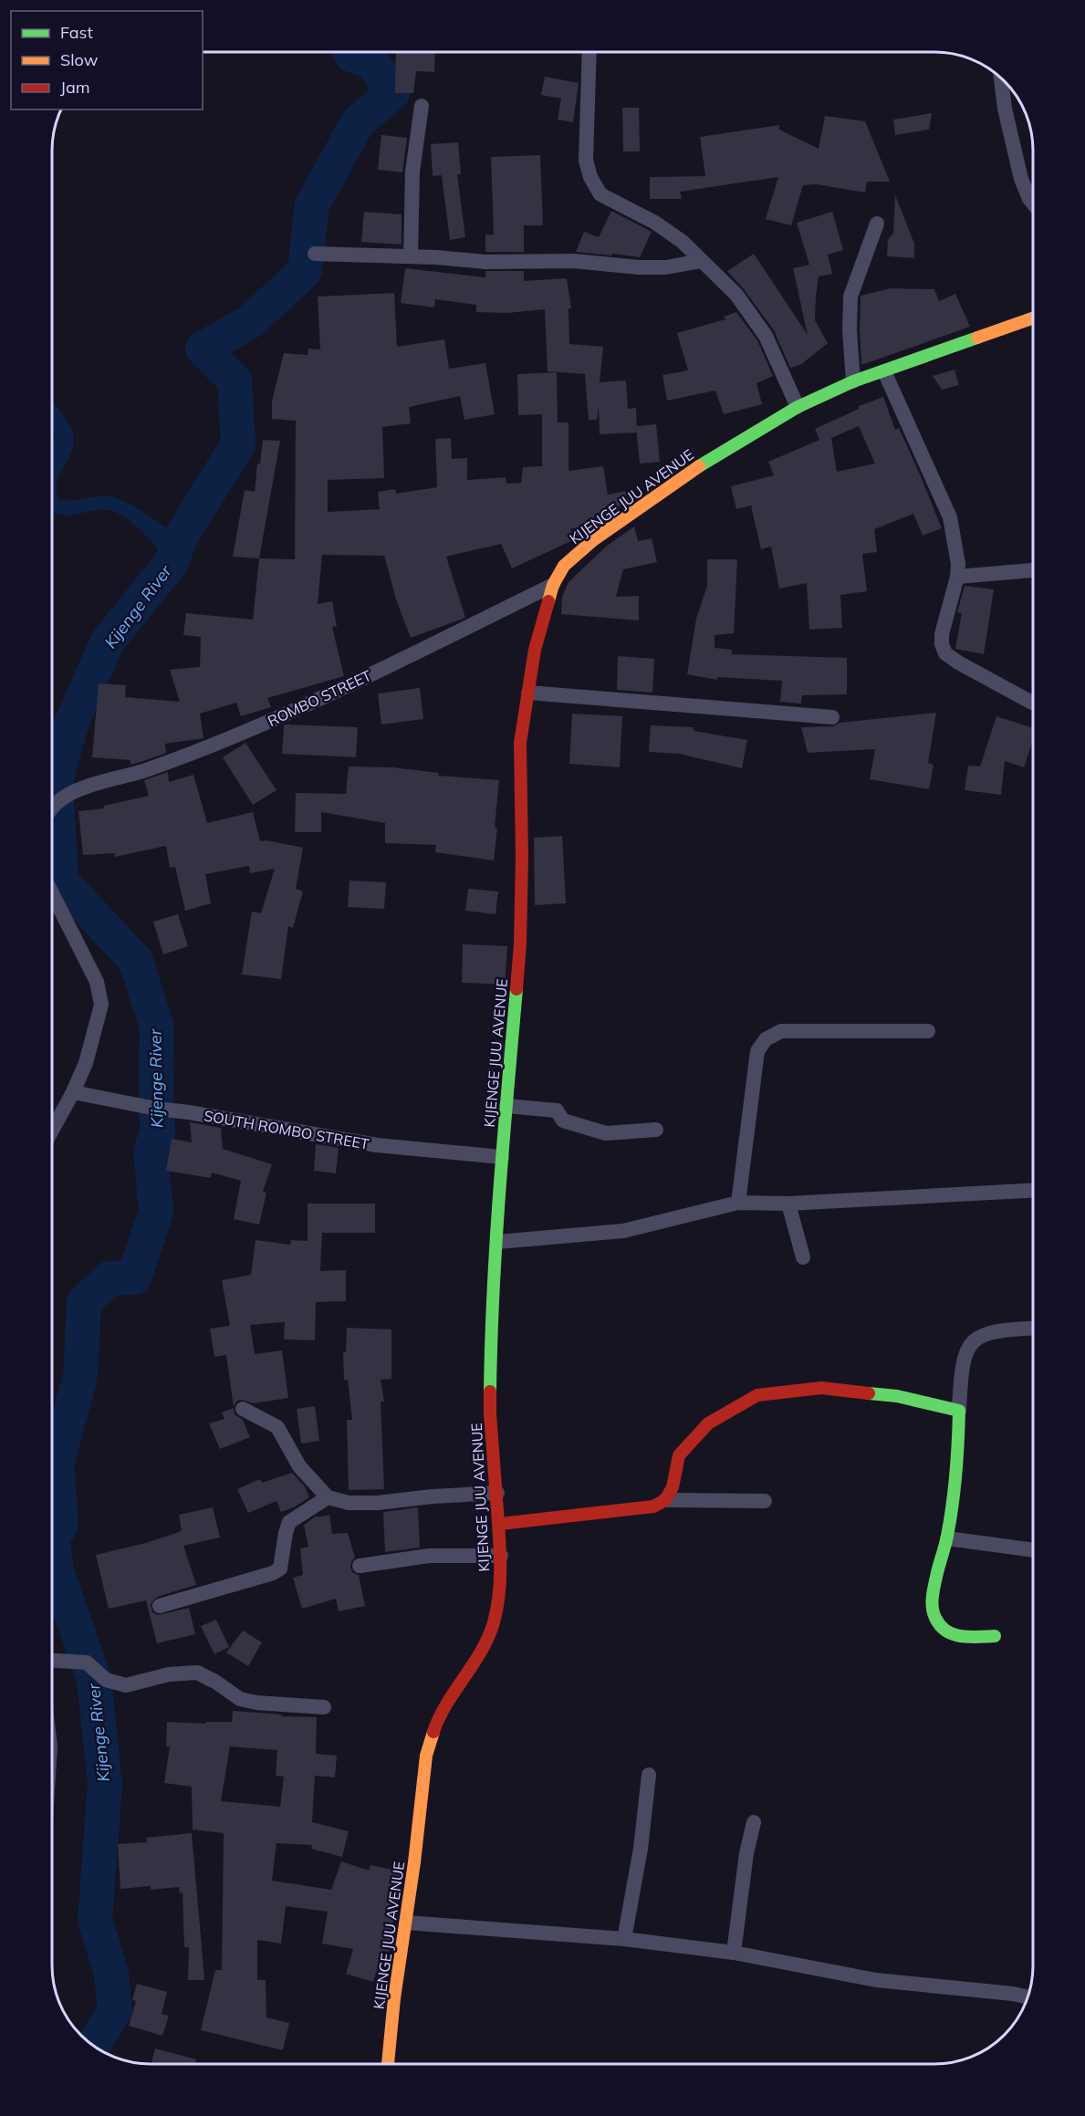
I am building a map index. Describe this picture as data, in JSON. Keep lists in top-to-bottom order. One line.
{"streets":{"street":["KIJENGE JUU AVENUE","ROMBO STREET","SOUTH ROMBO STREET"]},"crossings":[["KIJENGE JUU AVENUE","ROMBO STREET"],["KIJENGE JUU AVENUE","SOUTH ROMBO STREET"]],"water":["Kijenge River"],"legend":["Fast","Slow","Jam"]}
